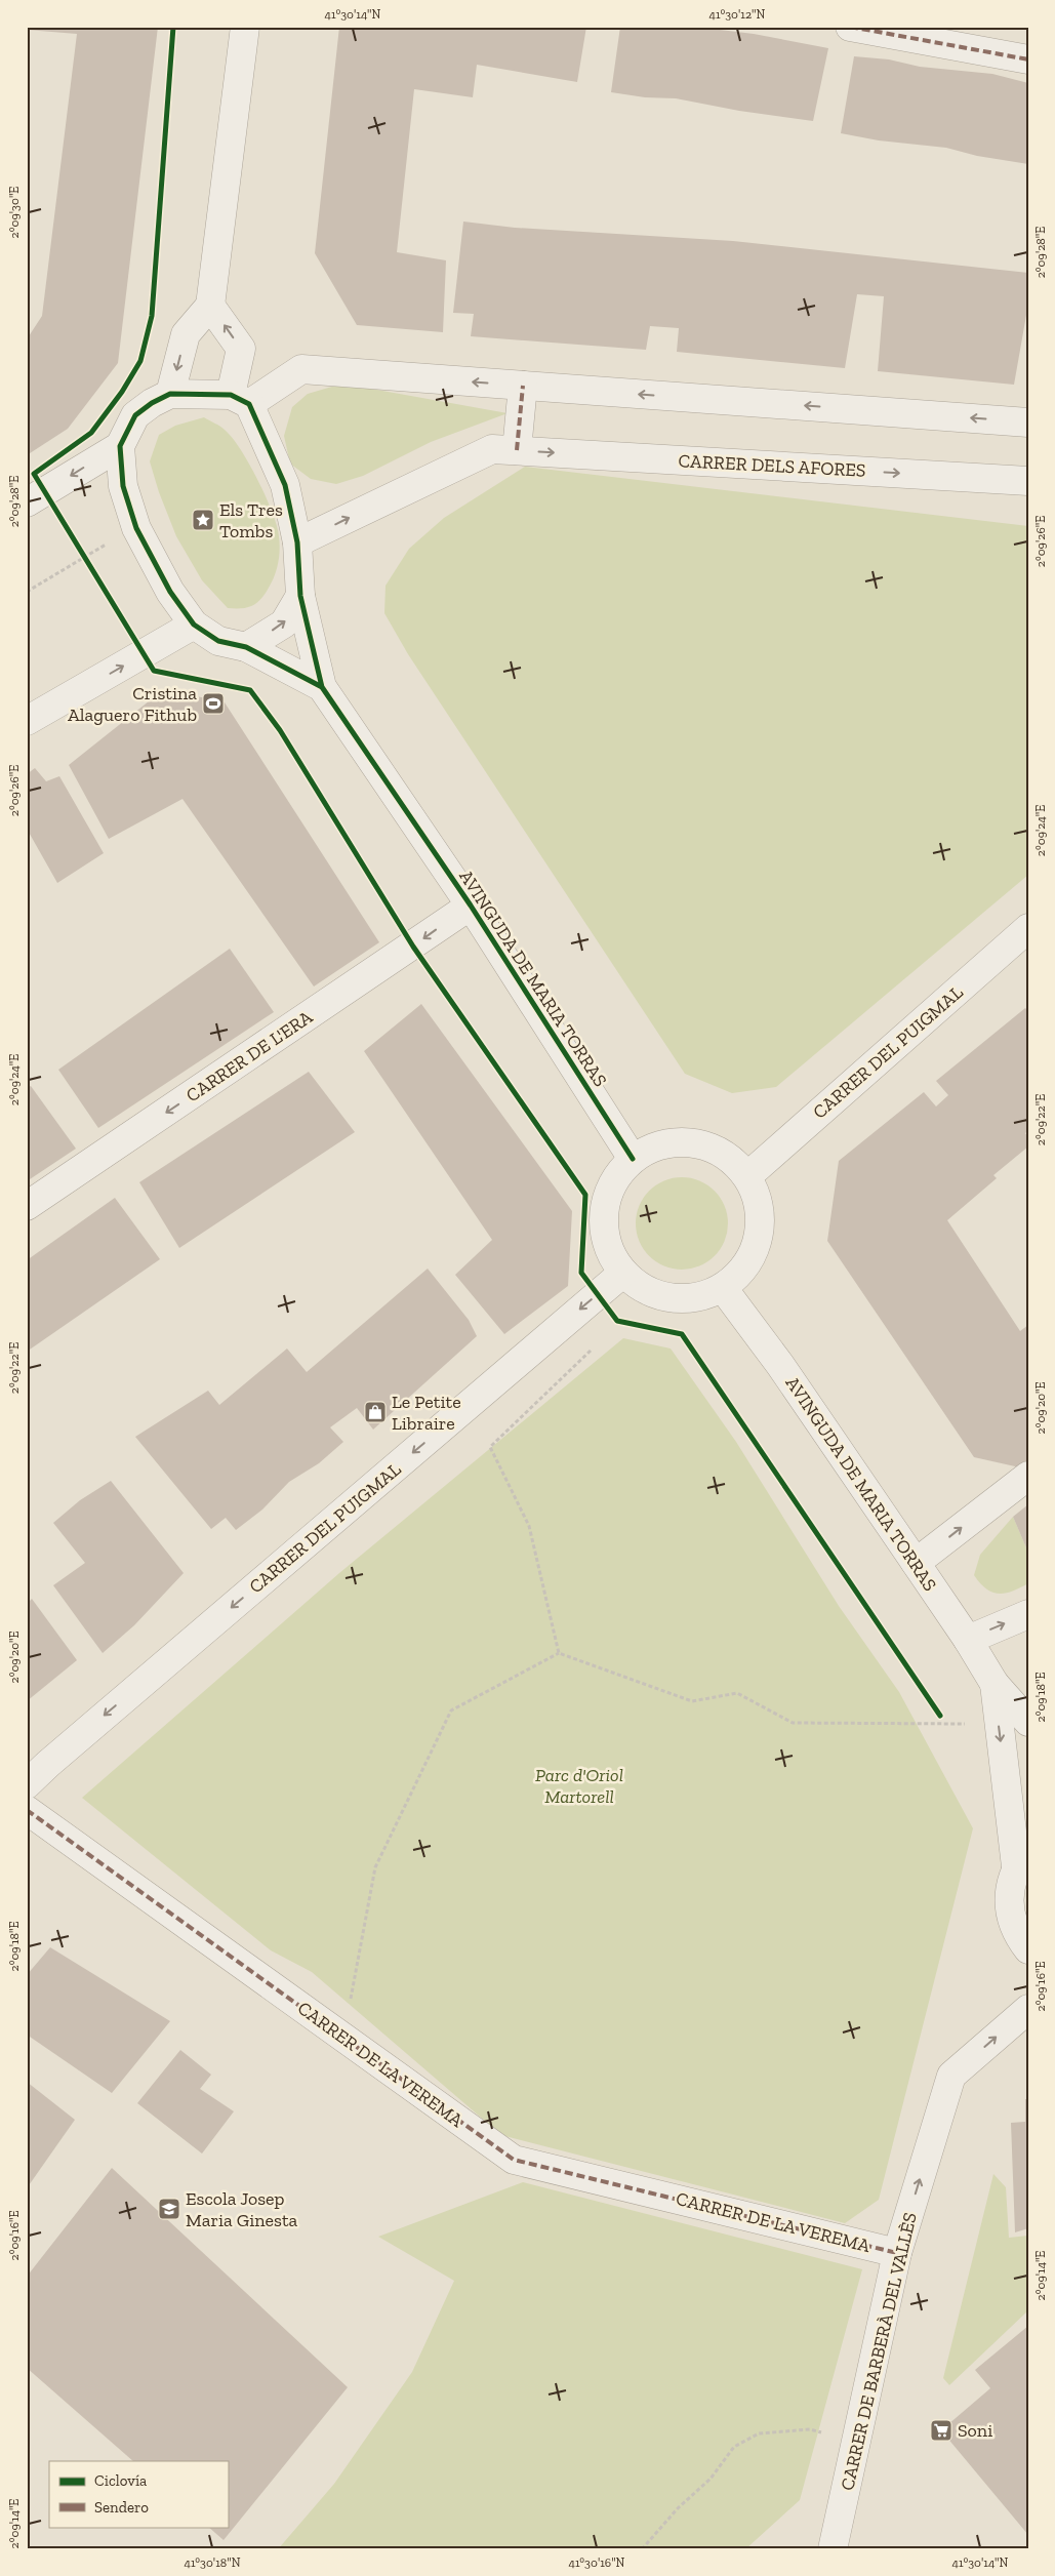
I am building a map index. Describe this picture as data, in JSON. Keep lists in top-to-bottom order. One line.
{"streets":{"street":["CARRER DELS AFORES","AVINGUDA DE MARIA TORRAS","CARRER DEL PUIGMAL","CARRER DE L'ERA","CARRER DE LA VEREMA","CARRER DE BARBERÀ DEL VALLÈS"]},"crossings":[["AVINGUDA DE MARIA TORRAS","CARRER DEL PUIGMAL"],["AVINGUDA DE MARIA TORRAS","CARRER DE L'ERA"],["CARRER DE LA VEREMA","CARRER DE BARBERÀ DEL VALLÈS"]],"one_way":["CARRER DEL PUIGMAL","CARRER DE L'ERA","CARRER DE BARBERÀ DEL VALLÈS"],"parks":["Parc d'Oriol Martorell"],"places":{"place":["Els Tres Tombs"],"sports":["Cristina Alaguero Fithub"],"shop":["Le Petite Libraire"],"school or university":["Escola Josep Maria Ginesta"],"supermarket":["Soni"]},"legend":["Ciclovía","Sendero"],"coordinates":["41°30'14\"N","41°30'12\"N","2°09'30\"E","2°09'28\"E","2°09'26\"E","2°09'24\"E","2°09'22\"E","2°09'20\"E","2°09'18\"E","2°09'16\"E","2°09'14\"E","41°30'18\"N","41°30'16\"N"]}
